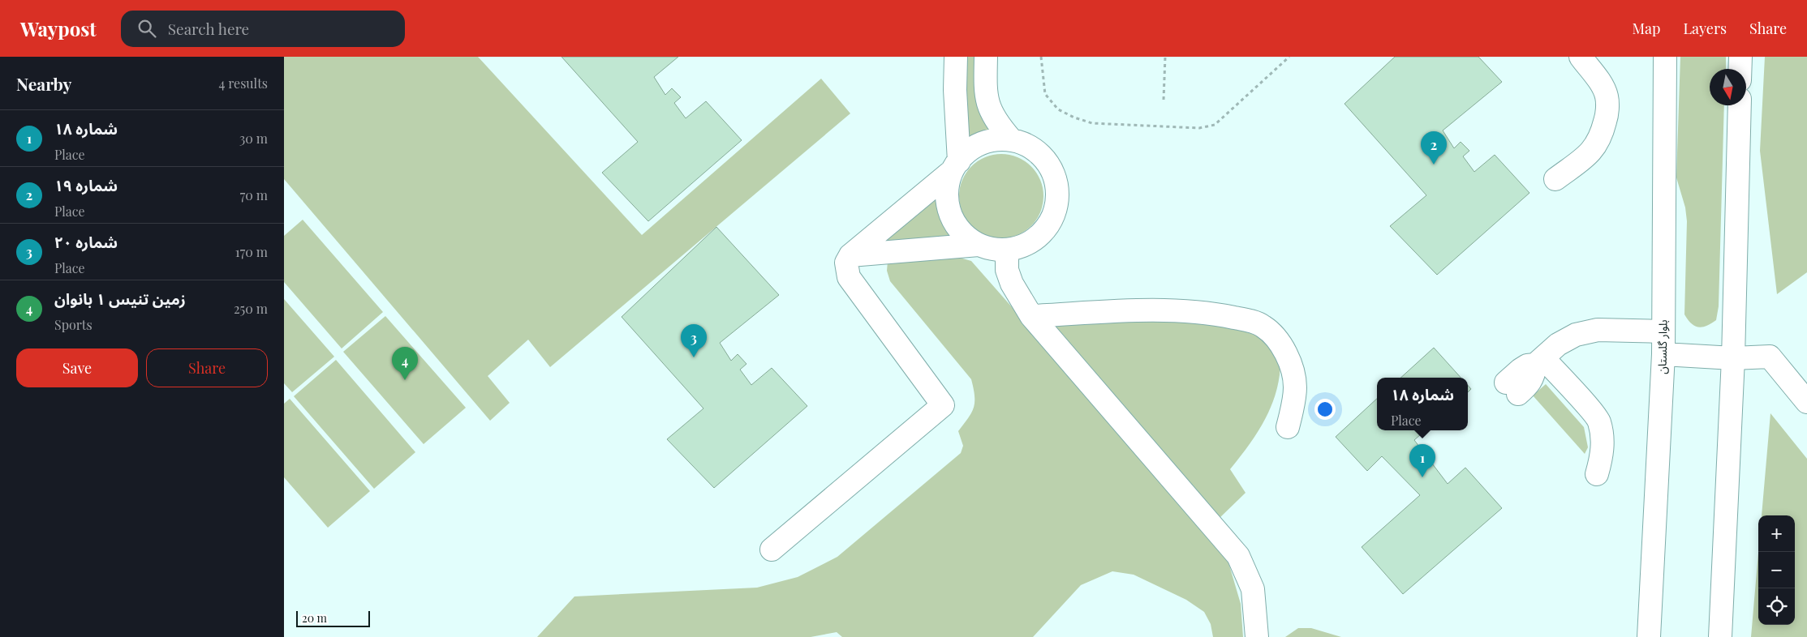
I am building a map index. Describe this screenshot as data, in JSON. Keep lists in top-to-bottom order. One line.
{"streets":{"street":["بلوار گلستان"]},"scale_bar":"20 m","north":"bottom","page":{"header":"Waypost","search":"Search here","nav":["Map","Layers","Share"],"heading":["Nearby","4 results"],"list":[{"mark":"1","name":"شماره ۱۸","note":"Place","value":"30 m"},{"mark":"2","name":"شماره ۱۹","note":"Place","value":"70 m"},{"mark":"3","name":"شماره ۲۰","note":"Place","value":"170 m"},{"mark":"4","name":"زمین تنیس ۱ بانوان","note":"Sports","value":"250 m"}],"pins":["2","3","4","1"],"buttons":["Save","Share"],"popup":["شماره ۱۸","Place"],"map_buttons":["+","−"],"scale":"20 m"}}
